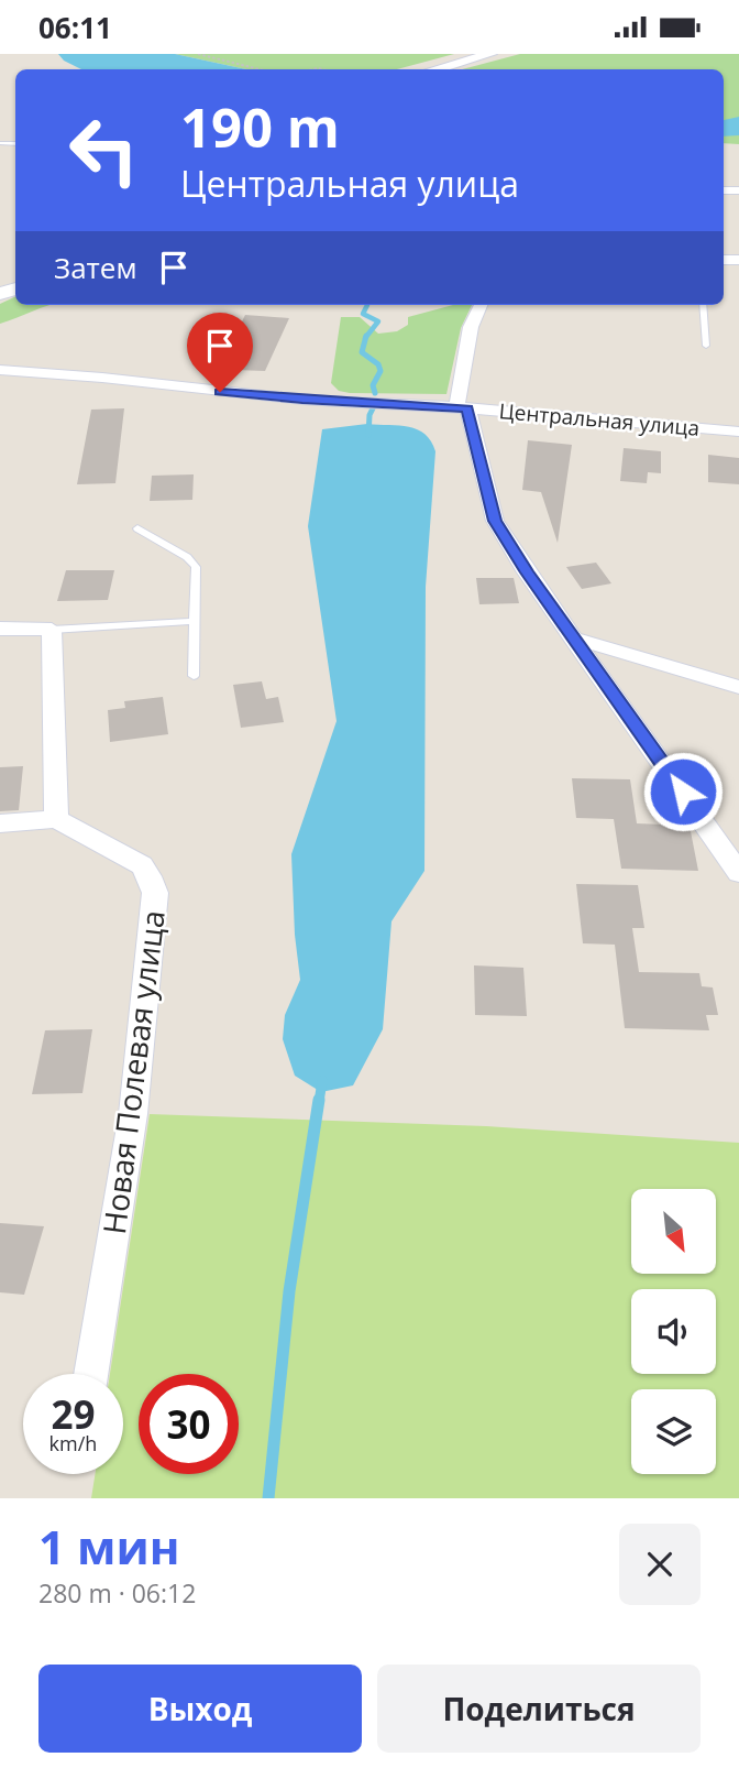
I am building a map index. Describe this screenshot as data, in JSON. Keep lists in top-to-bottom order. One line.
{"streets":{"street":["Центральная улица","Новая Полевая улица"]},"north":"bottom right","page":{"status":"06:11","turn":["190 m","Центральная улица"],"then":"Затем","speed":"29 km/h","limit":"30","heading":["1 мин","280 m · 06:12"],"buttons":["Выход","Поделиться"]}}
